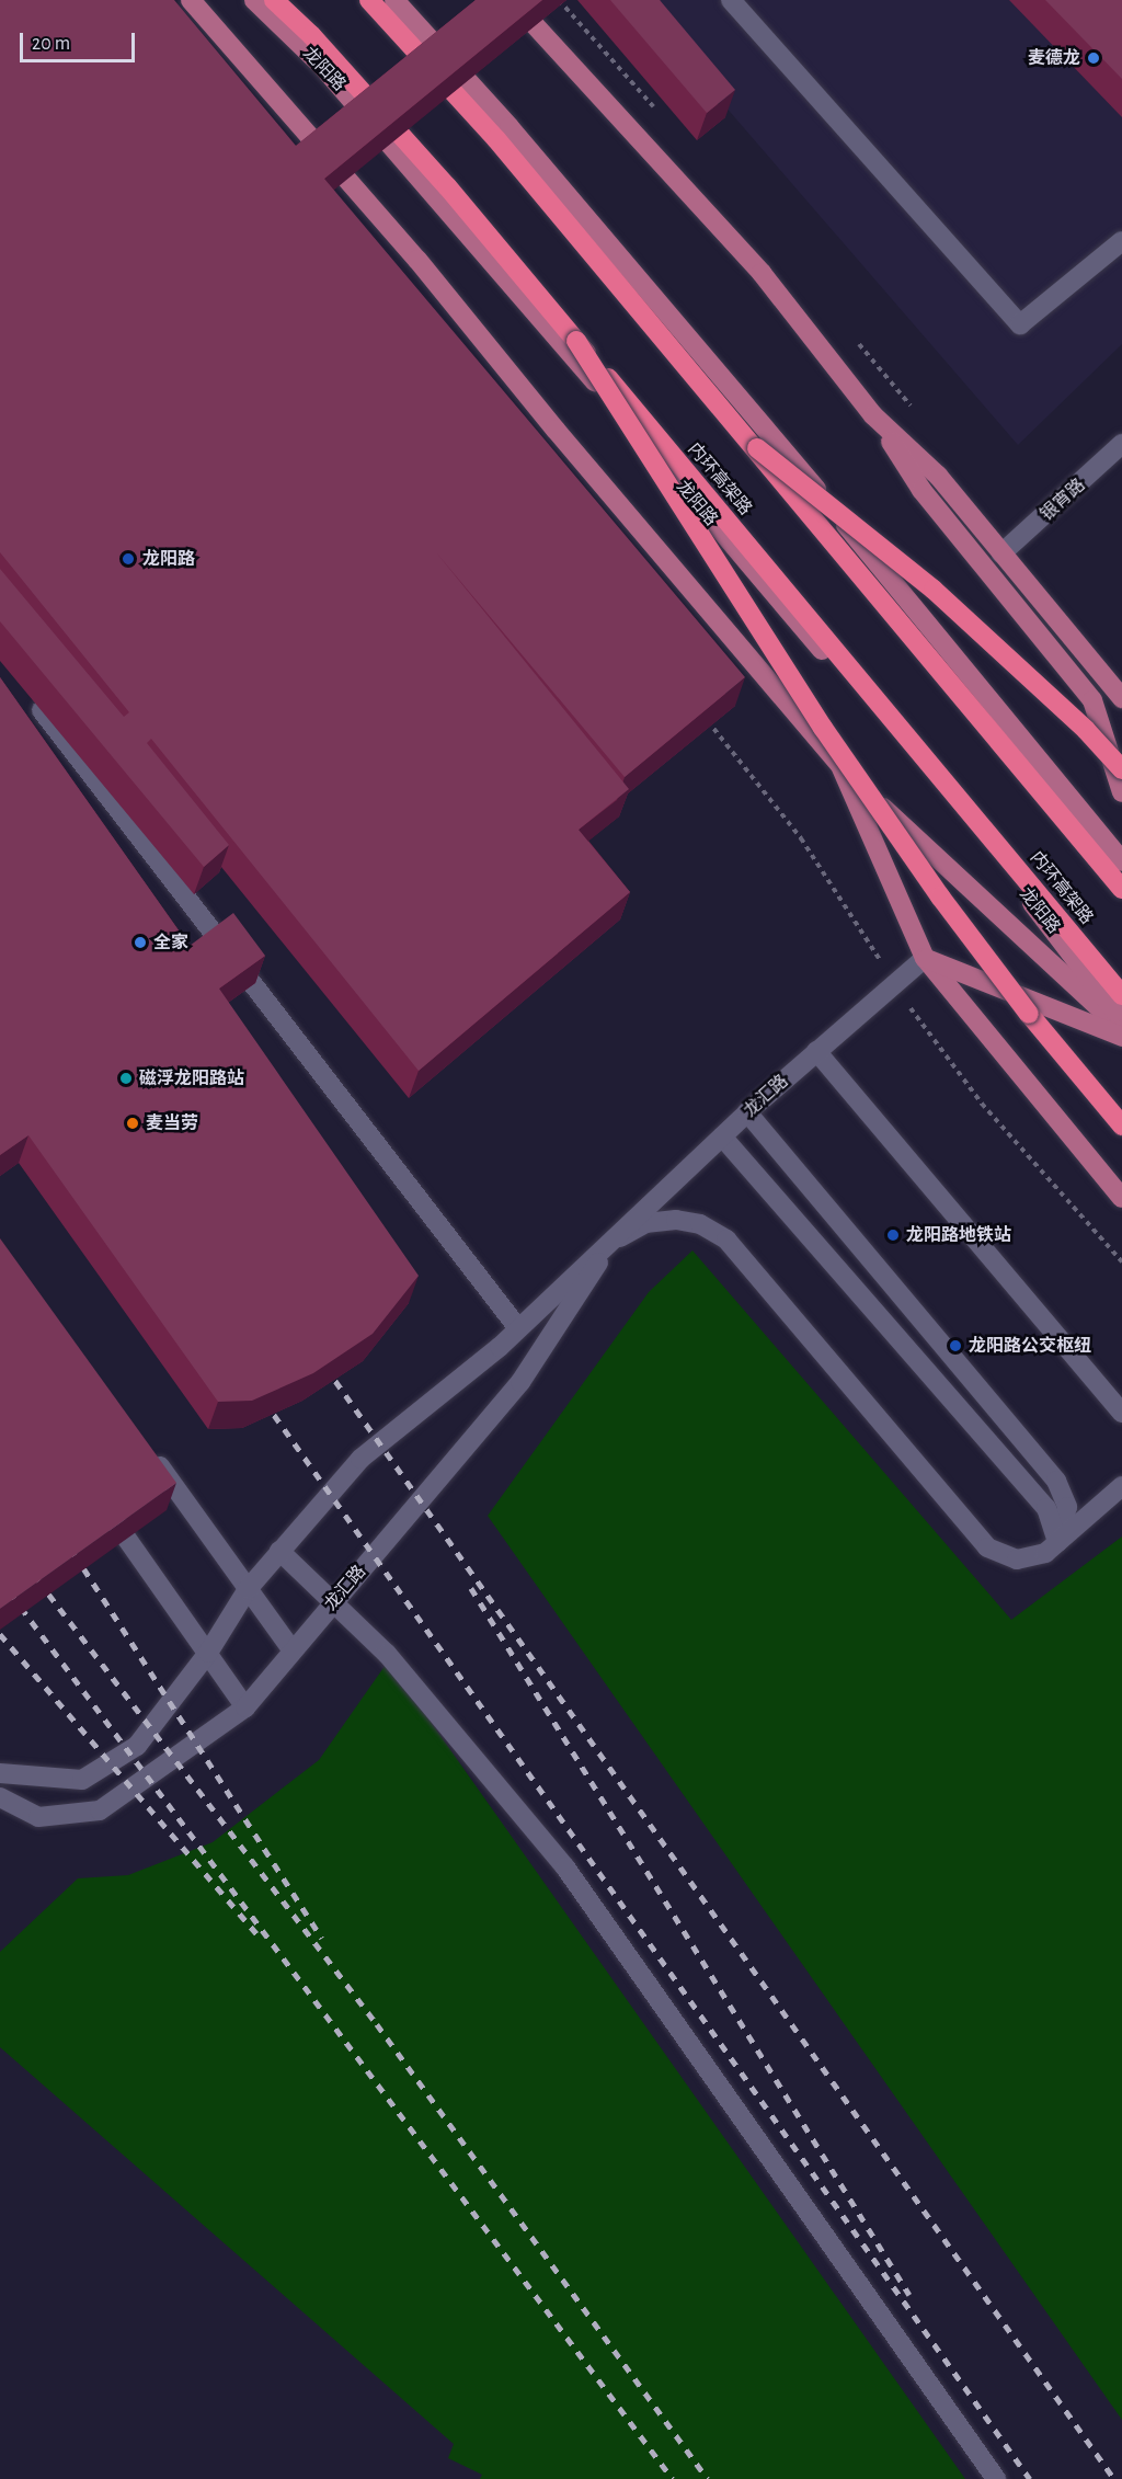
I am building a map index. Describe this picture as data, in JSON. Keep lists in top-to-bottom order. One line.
{"streets":{"highway":["内环高架路"],"main road":["龙阳路"],"street":["银宵路","龙汇路"]},"crossings":[["龙阳路","龙汇路"]],"places":["麦德龙","龙阳路","全家","磁浮龙阳路站","麦当劳","龙阳路地铁站","龙阳路公交枢纽"],"scale_bar":"20 m"}
